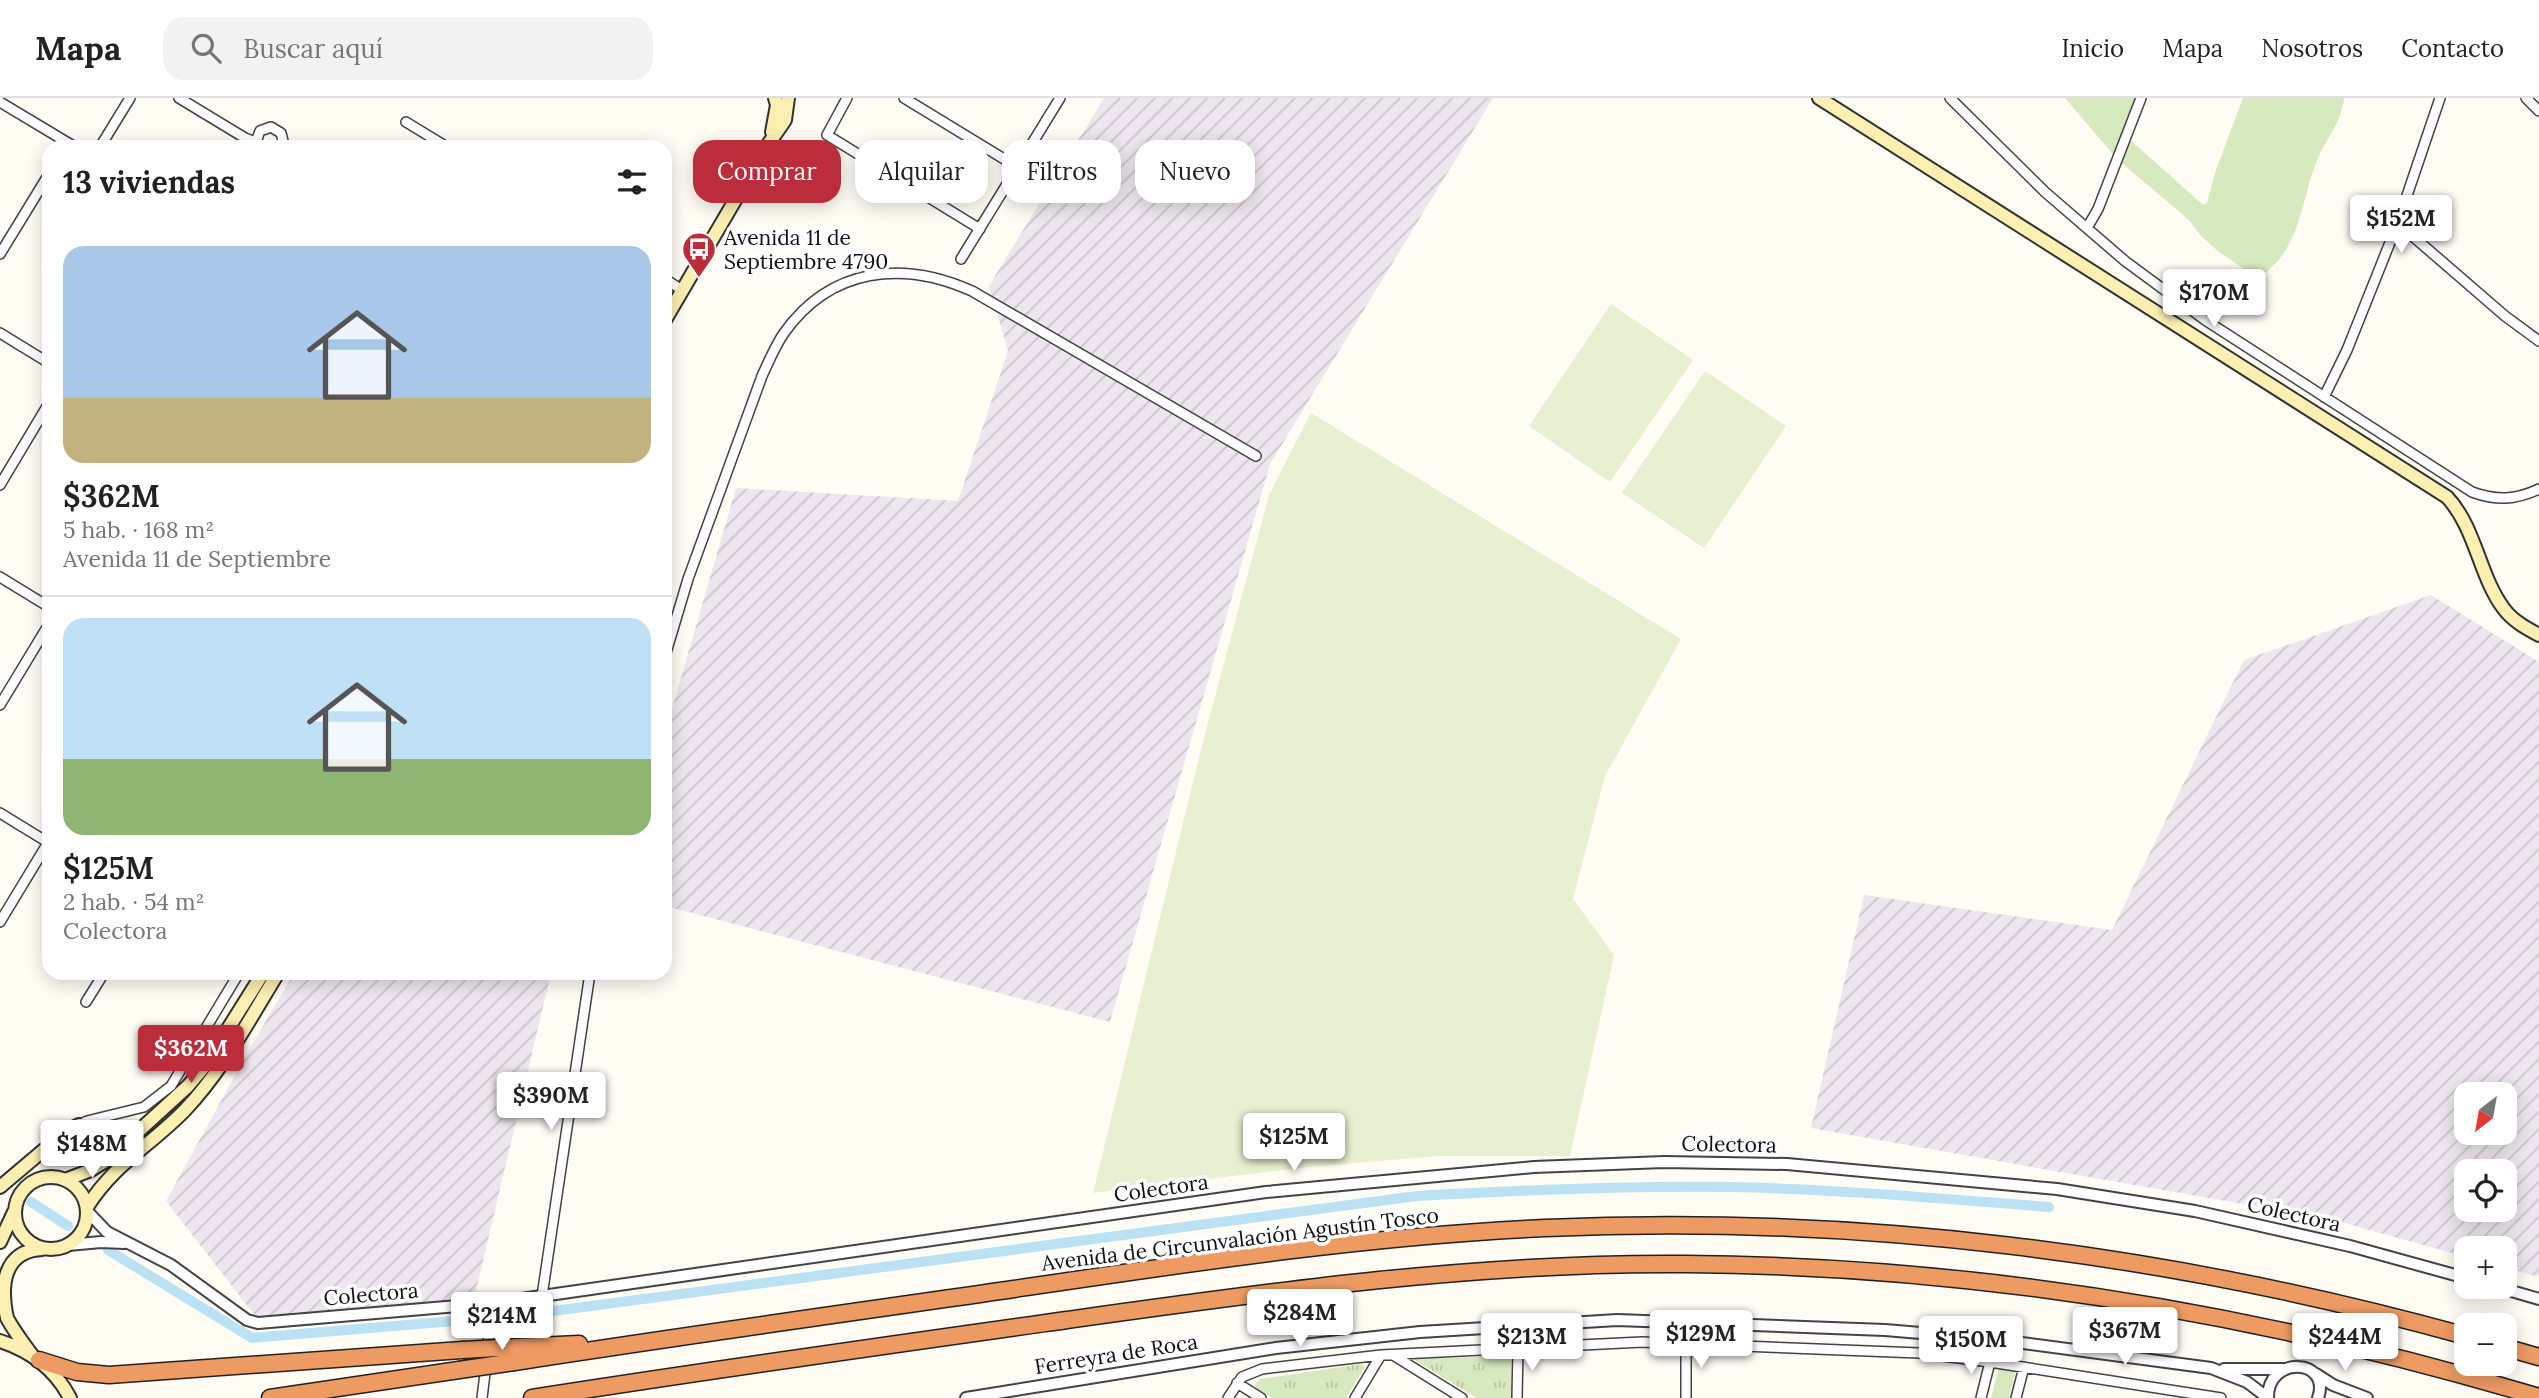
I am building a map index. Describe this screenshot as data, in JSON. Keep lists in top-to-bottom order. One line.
{"streets":{"highway":["Avenida de Circunvalación Agustín Tosco"],"street":["Colectora","Ferreyra de Roca"]},"places":{"bus stop":["Avenida 11 de Septiembre 4790"]},"north":"bottom left","page":{"header":"Mapa","search":"Buscar aquí","nav":["Inicio","Mapa","Nosotros","Contacto"],"chip":["Comprar","Alquilar","Filtros","Nuevo"],"heading":"13 viviendas","price":["$152M","$170M","$362M","$390M","$125M","$148M","$284M","$214M","$367M","$129M","$213M","$244M","$150M"],"list":[{"name":"$362M","note":"5 hab. · 168 m² · Avenida 11 de Septiembre"},{"name":"$125M","note":"2 hab. · 54 m² · Colectora"}],"map_buttons":["+","−"]}}
